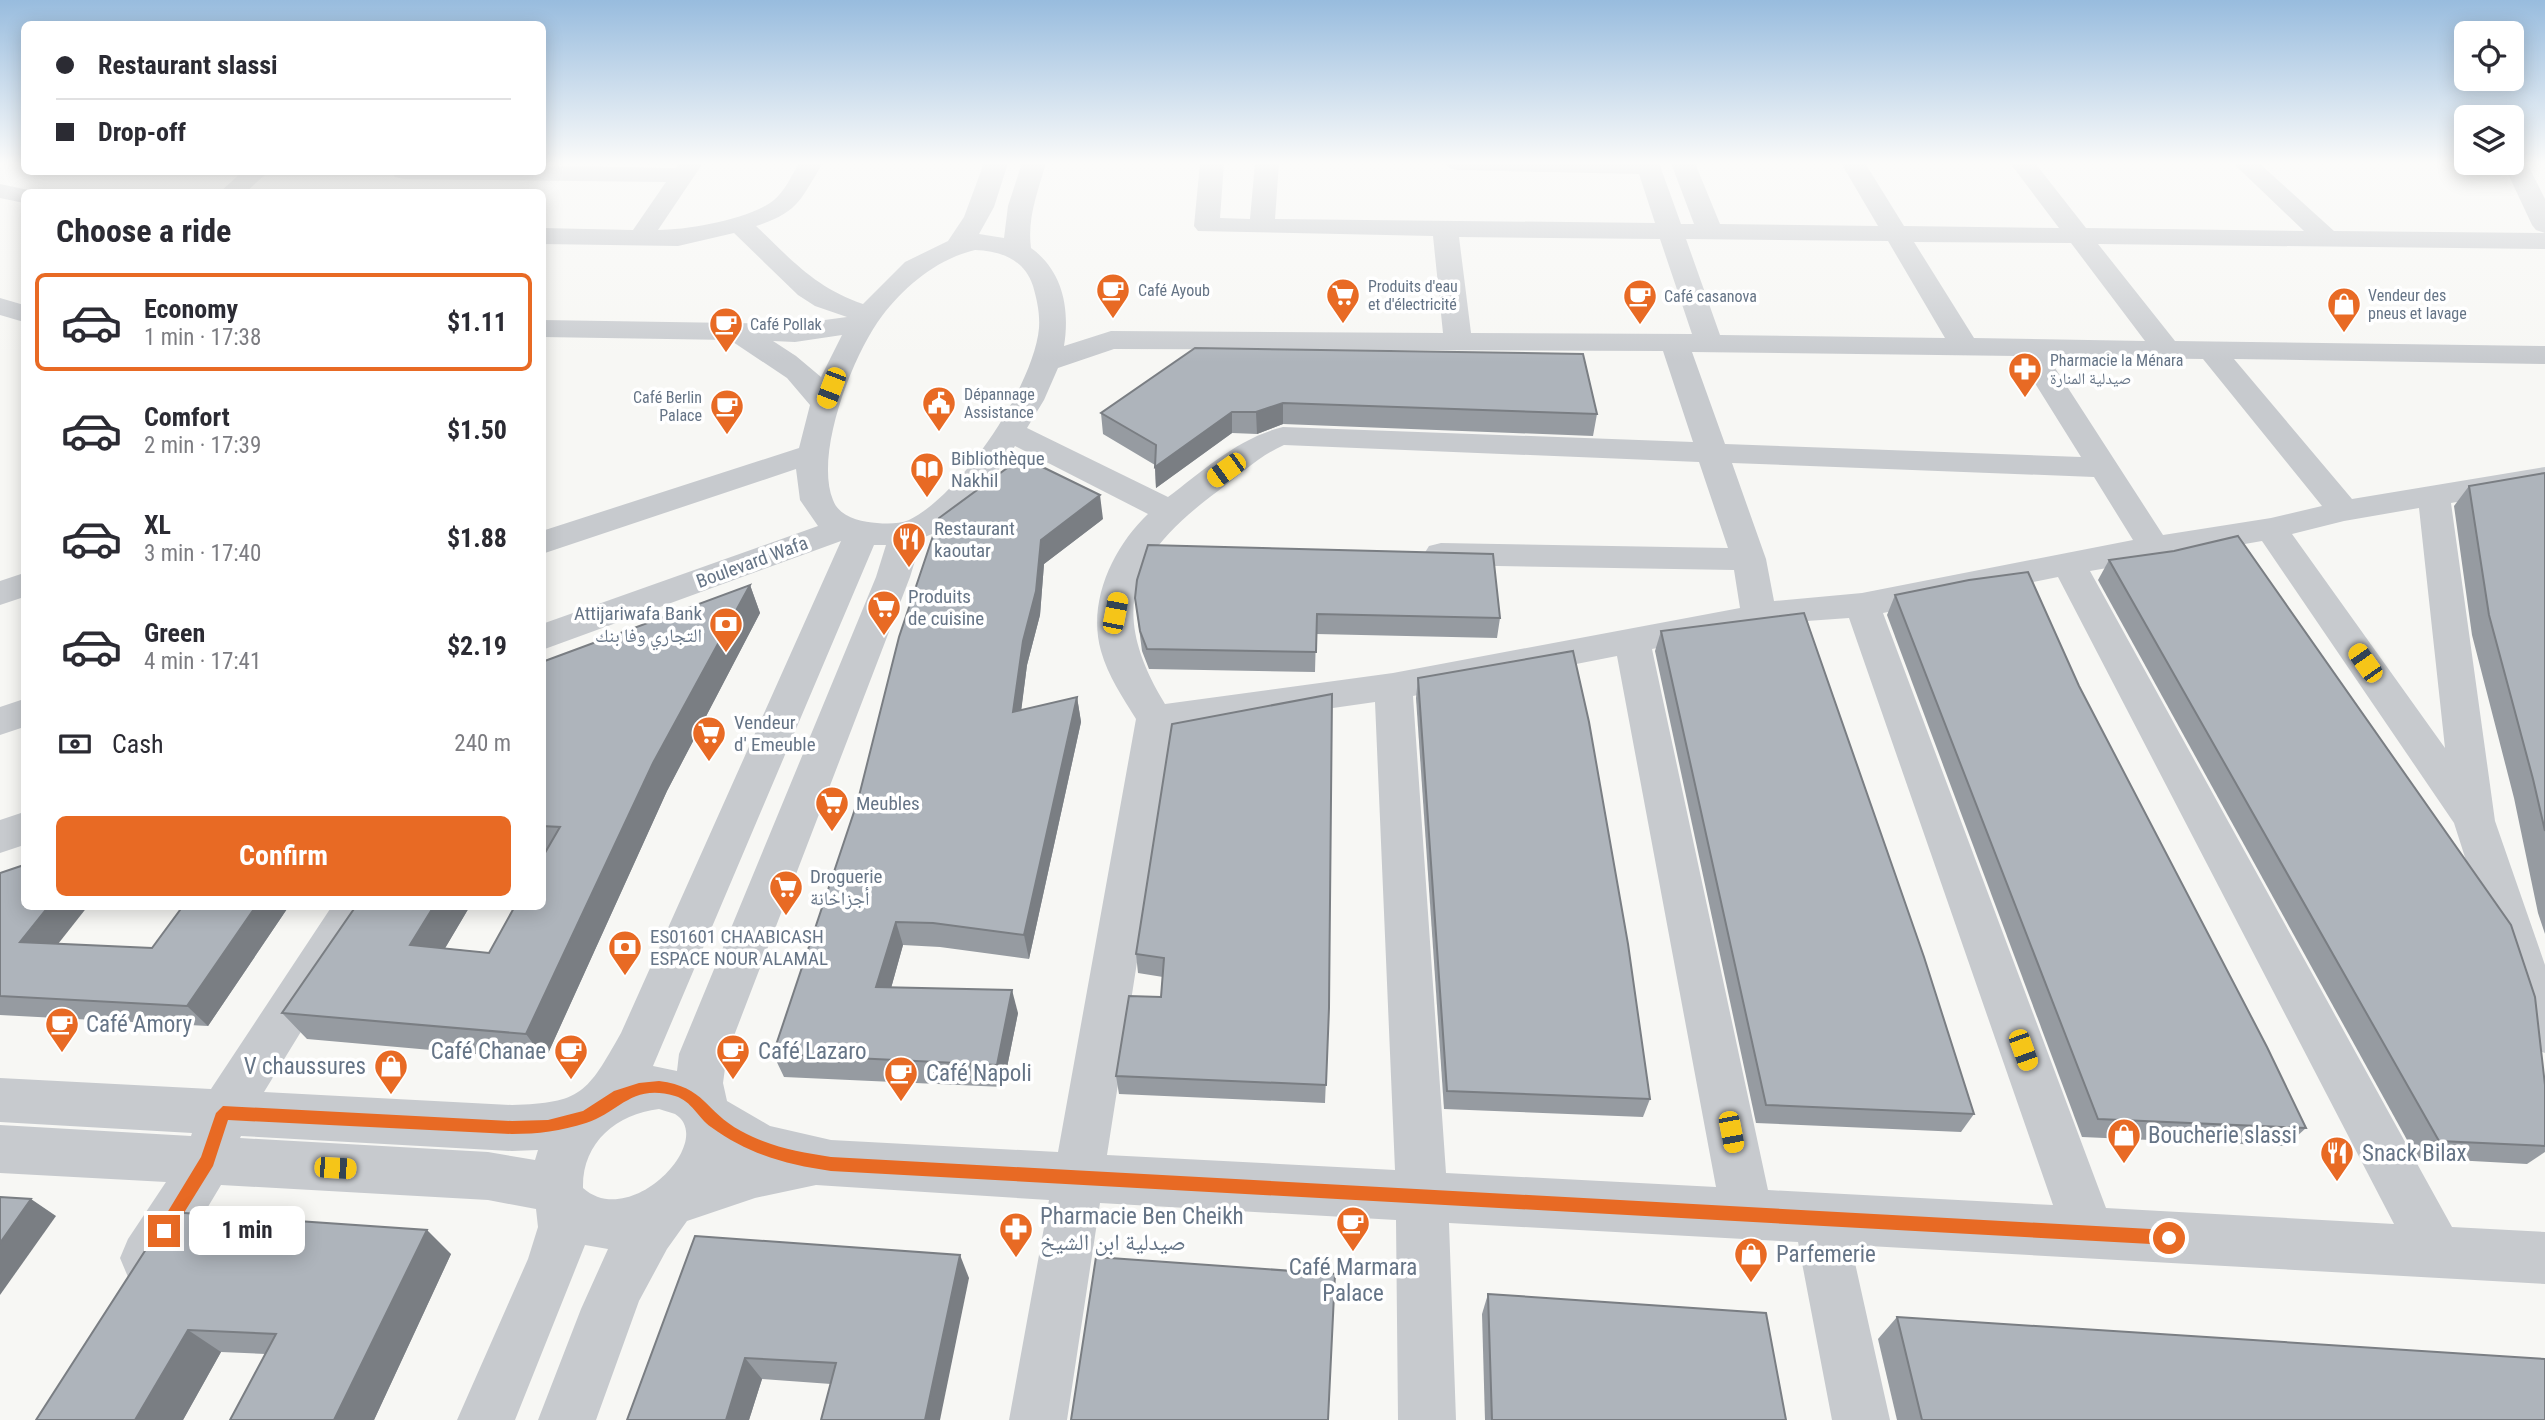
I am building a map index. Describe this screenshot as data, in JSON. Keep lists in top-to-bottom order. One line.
{"streets":{"street":["Boulevard Wafa"]},"places":{"cafe":["Café Ayoub","Café casanova","Café Pollak","Café Berlin Palace","Café Amory","Café Chanae","Café Lazaro","Café Napoli","Café Marmara Palace"],"supermarket":["Produits d'eau et d'électricité","Produits de cuisine","Vendeur d' Emeuble","Meubles","Droguerie أجزاخانة"],"shop":["Vendeur des pneus et lavage","V chaussures","Boucherie slassi","Parfemerie"],"pharmacy":["Pharmacie la Ménara صيدلية المنارة","Pharmacie Ben Cheikh صيدلية ابن الشيخ"],"public building":["Dépannage Assistance"],"library":["Bibliothèque Nakhil"],"restaurant":["Restaurant kaoutar","Snack Bilax"],"bank":["Attijariwafa Bank التجاري وفا بنك","ES01601 CHAABICASH ESPACE NOUR ALAMAL"]},"page":{"banner":["Restaurant slassi","Drop-off"],"heading":"Choose a ride","list":[{"name":"Economy","note":"1 min · 17:38","value":"$1.11"},{"name":"Comfort","note":"2 min · 17:39","value":"$1.50"},{"name":"XL","note":"3 min · 17:40","value":"$1.88"},{"name":"Green","note":"4 min · 17:41","value":"$2.19"}],"pay":["Cash","240 m"],"buttons":"Confirm","bubble":"1 min"}}
